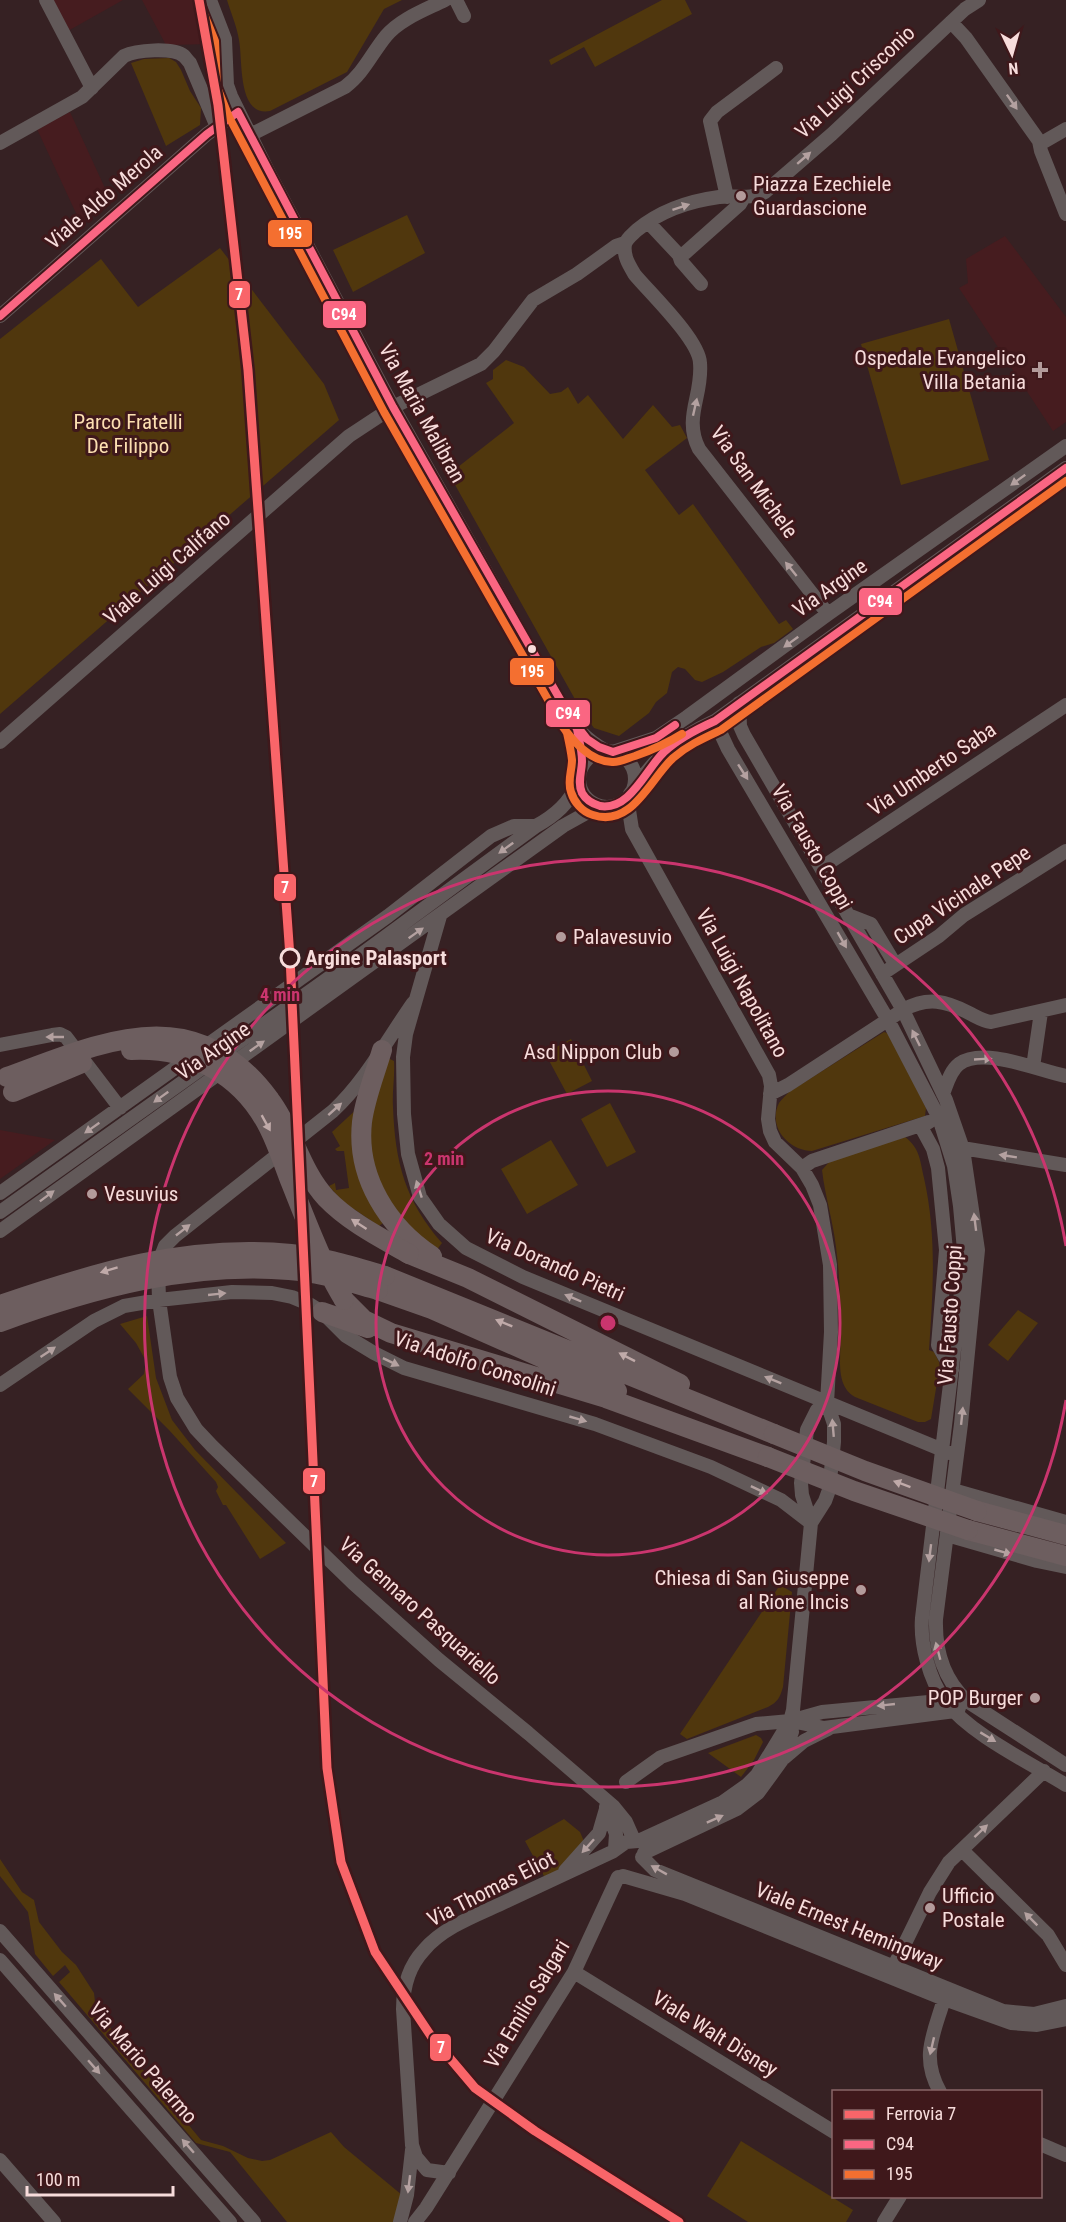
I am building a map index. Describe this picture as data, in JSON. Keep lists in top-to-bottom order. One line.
{"streets":{"street":["Via Luigi Crisconio","Viale Aldo Merola","Via Maria Malibran","Via San Michele","Viale Luigi Califano","Via Argine","Via Umberto Saba","Via Fausto Coppi","Cupa Vicinale Pepe","Via Luigi Napolitano","Via Dorando Pietri","Via Adolfo Consolini","Via Gennaro Pasquariello","Via Thomas Eliot","Viale Ernest Hemingway","Via Emilio Salgari","Viale Walt Disney","Via Mario Palermo"]},"crossings":[["Viale Aldo Merola","Via Maria Malibran"],["Via Maria Malibran","Viale Luigi Califano"],["Via Maria Malibran","Via Argine"],["Via Maria Malibran","Via Luigi Napolitano"],["Via San Michele","Viale Luigi Califano"],["Via San Michele","Via Argine"],["Via Argine","Via Fausto Coppi"],["Via Argine","Via Luigi Napolitano"],["Via Argine","Via Dorando Pietri"],["Via Umberto Saba","Via Fausto Coppi"],["Via Fausto Coppi","Cupa Vicinale Pepe"],["Via Fausto Coppi","Via Dorando Pietri"],["Via Luigi Napolitano","Via Dorando Pietri"],["Via Luigi Napolitano","Via Adolfo Consolini"],["Via Dorando Pietri","Via Gennaro Pasquariello"],["Via Adolfo Consolini","Via Gennaro Pasquariello"],["Via Gennaro Pasquariello","Via Thomas Eliot"],["Via Gennaro Pasquariello","Viale Ernest Hemingway"],["Via Thomas Eliot","Viale Ernest Hemingway"],["Via Thomas Eliot","Via Emilio Salgari"],["Viale Ernest Hemingway","Via Emilio Salgari"],["Via Emilio Salgari","Viale Walt Disney"]],"one_way":["Via Luigi Crisconio","Via San Michele","Via Dorando Pietri","Via Adolfo Consolini"],"parks":["Parco Fratelli De Filippo"],"places":{"other":["Piazza Ezechiele Guardascione","Palavesuvio","Argine Palasport","Asd Nippon Club","Vesuvius","Chiesa di San Giuseppe al Rione Incis","POP Burger","Ufficio Postale"],"health":["Ospedale Evangelico Villa Betania"]},"lines":["rail line 7","transit line 195","transit line C94"],"legend":["Ferrovia 7","C94","195"],"scale_bar":"100 m","north":"bottom","rings":["4 min","2 min"]}
